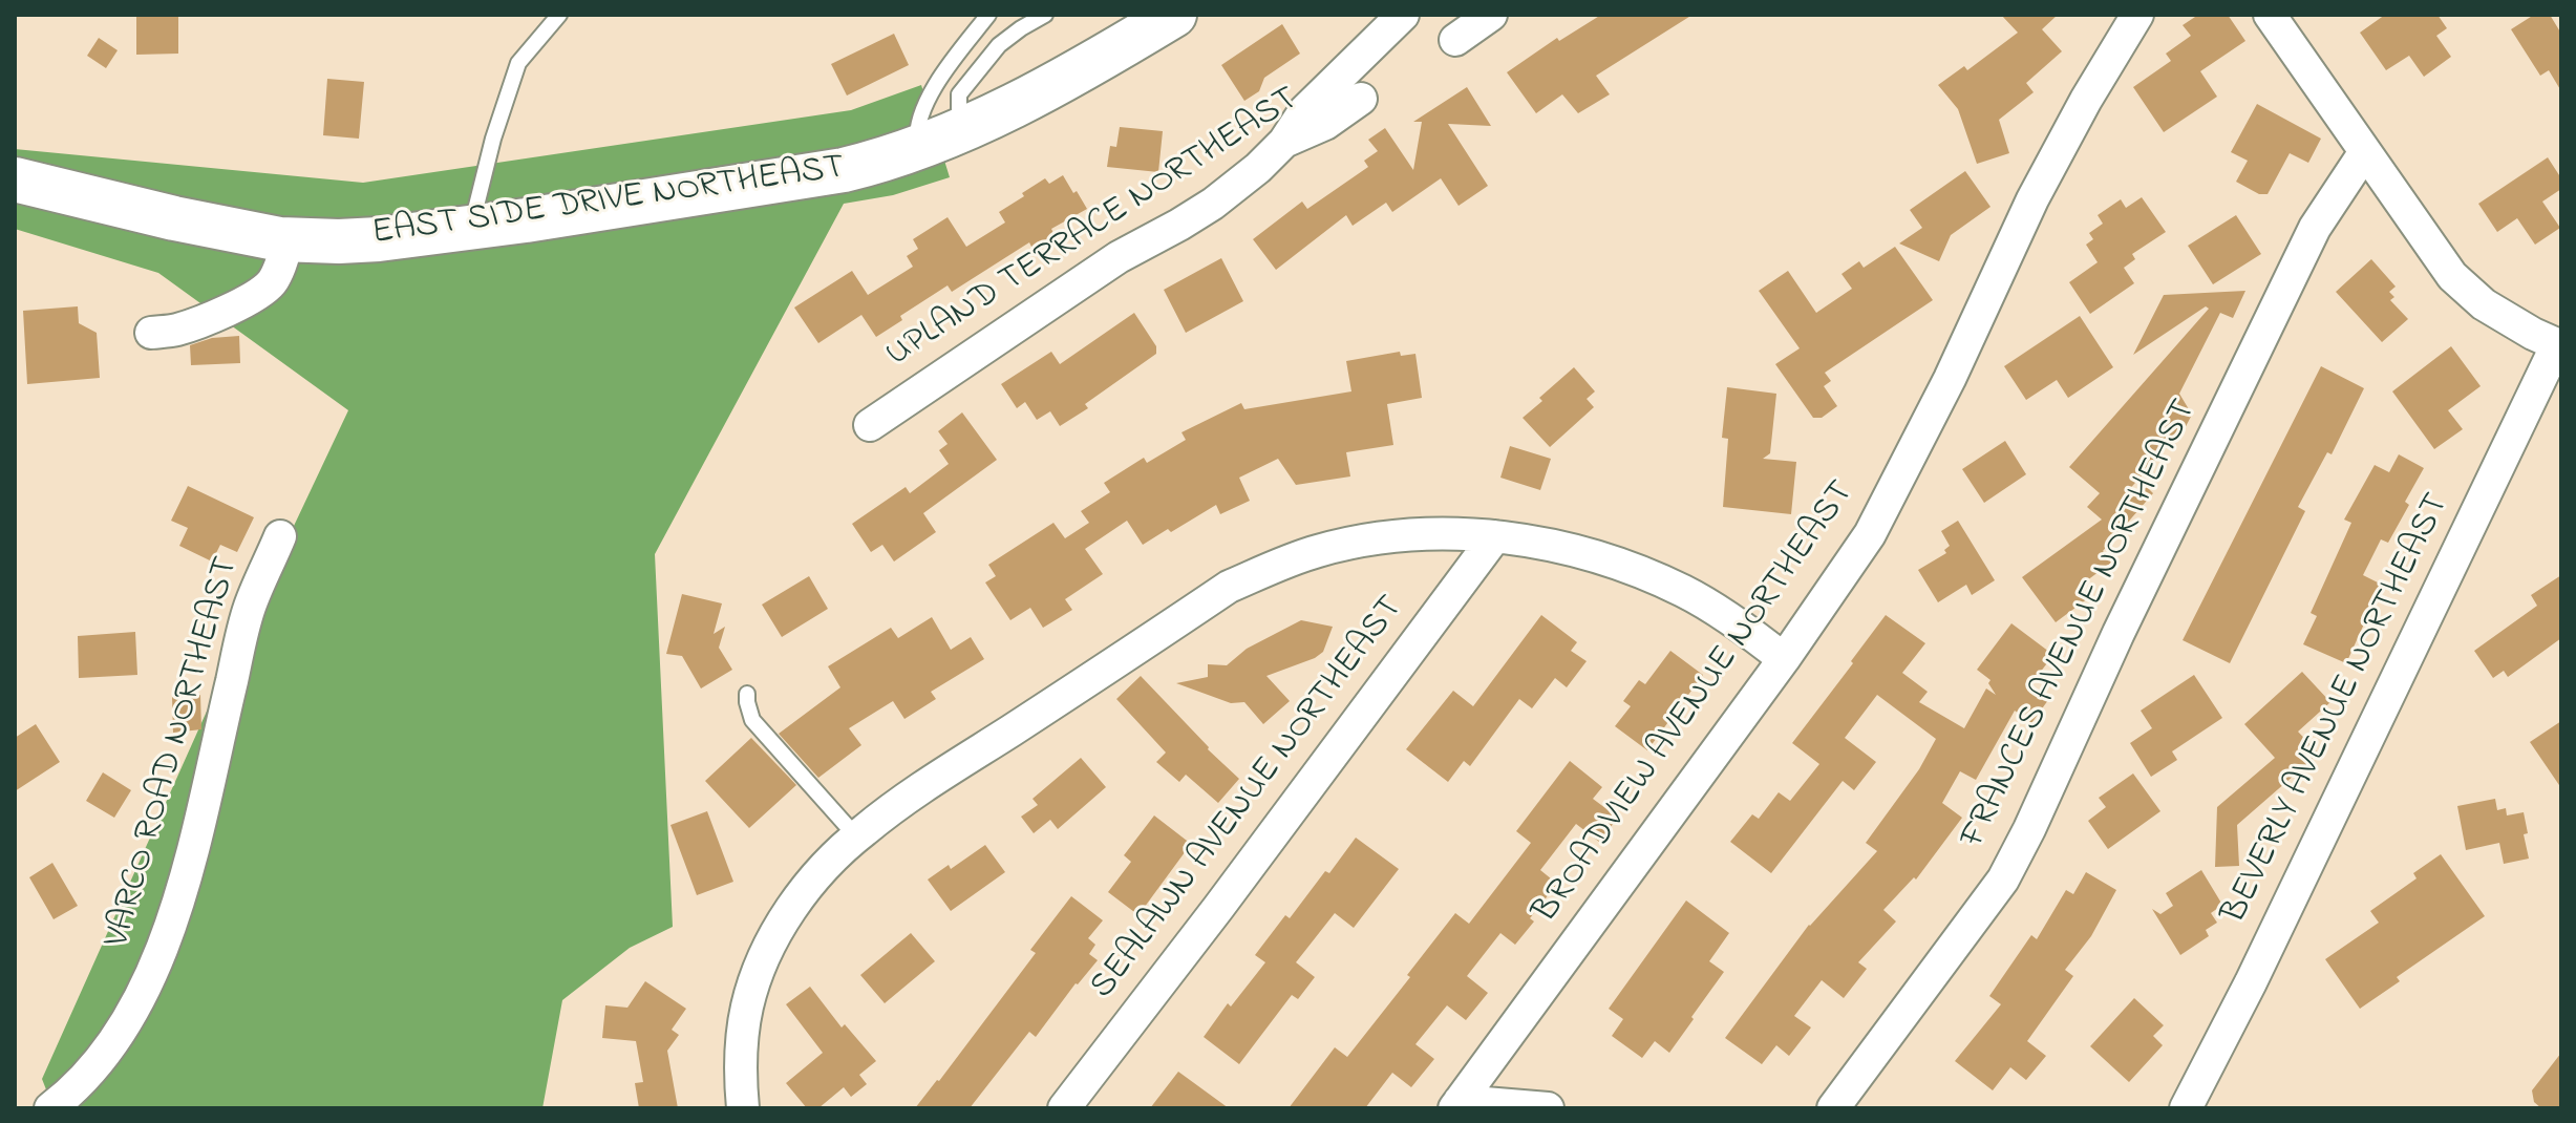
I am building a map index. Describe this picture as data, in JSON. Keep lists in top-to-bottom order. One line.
{"streets":{"main road":["EAST SIDE DRIVE NORTHEAST"],"street":["UPLAND TERRACE NORTHEAST","FRANCES AVENUE NORTHEAST","BROADVIEW AVENUE NORTHEAST","BEVERLY AVENUE NORTHEAST","VARCO ROAD NORTHEAST","SEALAWN AVENUE NORTHEAST"]}}
